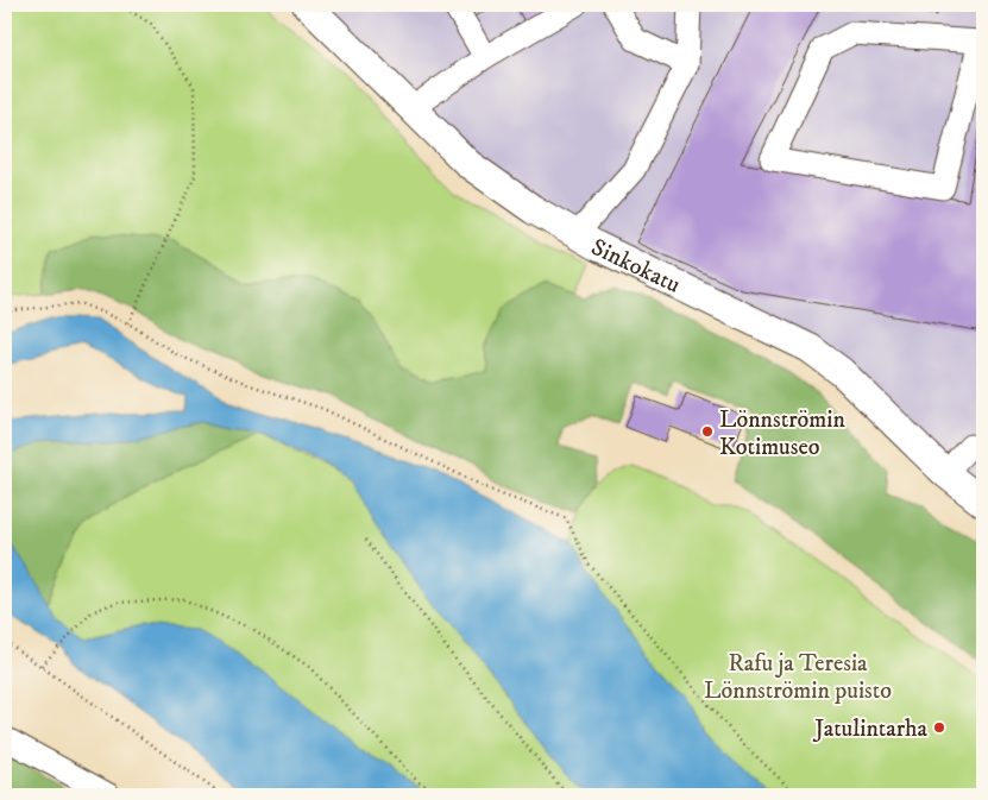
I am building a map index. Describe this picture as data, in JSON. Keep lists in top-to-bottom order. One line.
{"streets":{"main road":["Sinkokatu"]},"parks":["Rafu ja Teresia Lönnströmin puisto"],"places":["Lönnströmin Kotimuseo","Jatulintarha"]}
